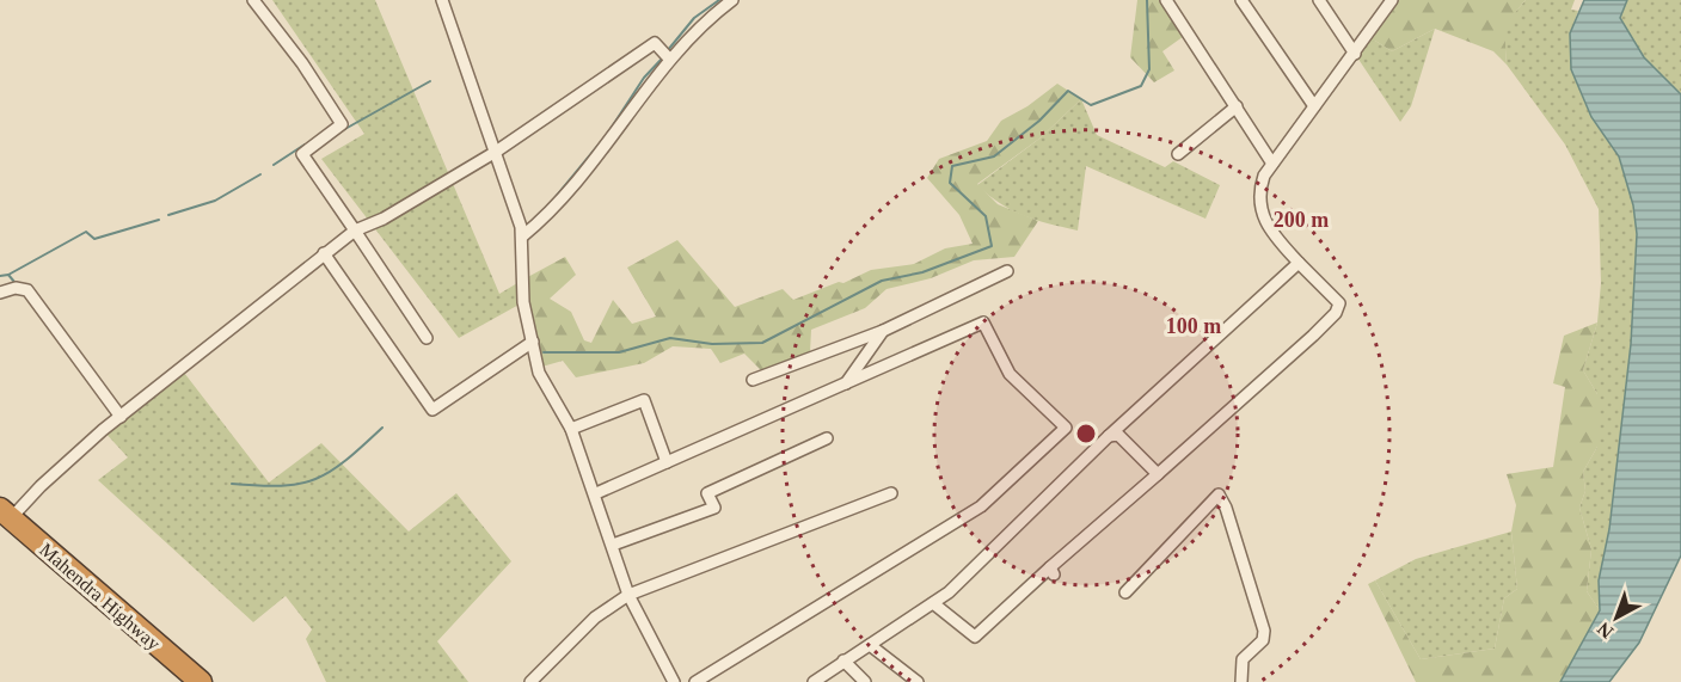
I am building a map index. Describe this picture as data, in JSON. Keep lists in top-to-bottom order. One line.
{"streets":{"highway":["Mahendra Highway"]},"north":"bottom left","rings":["200 m","100 m"]}
